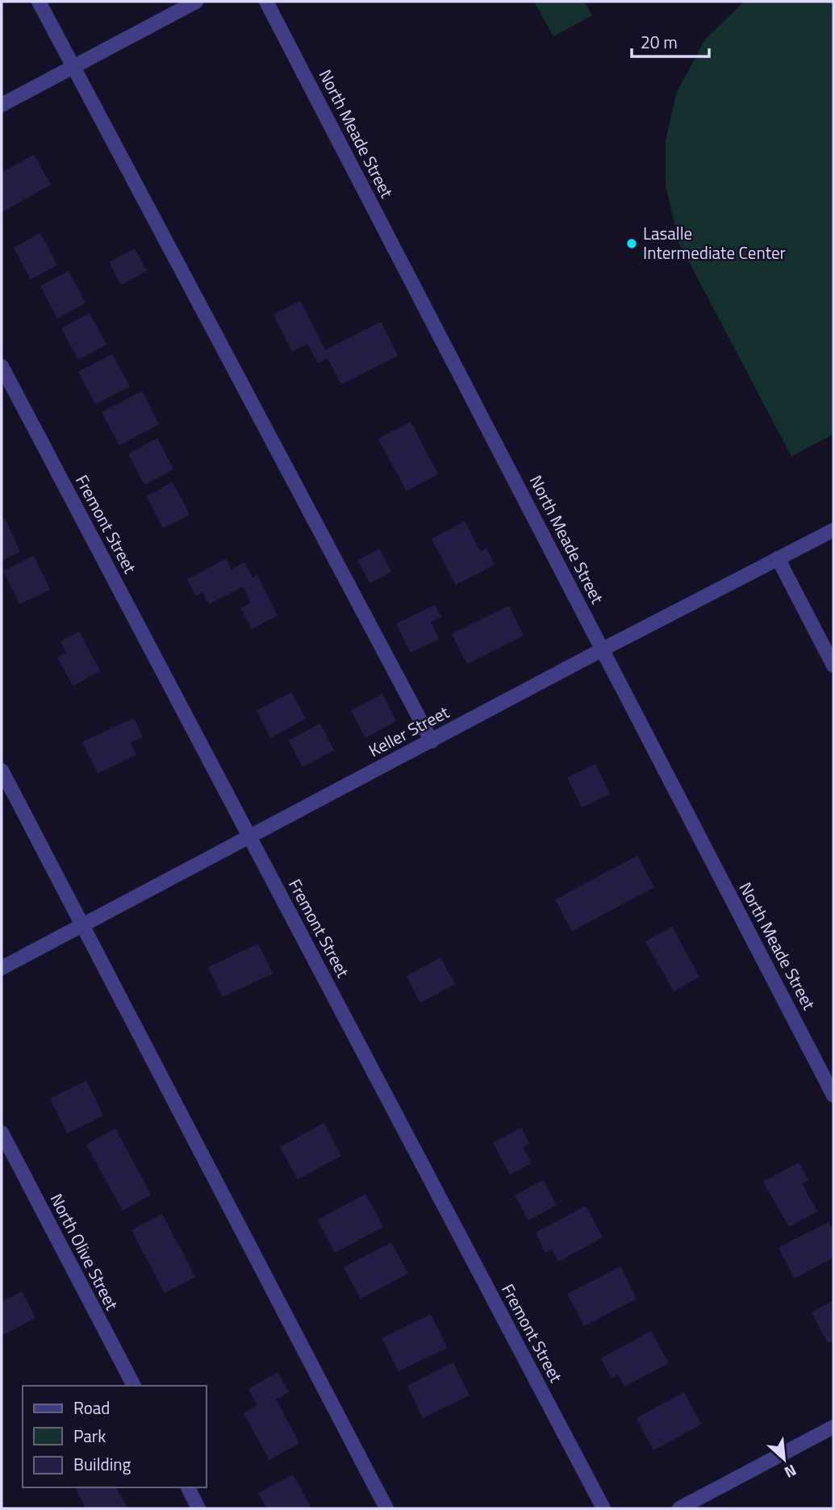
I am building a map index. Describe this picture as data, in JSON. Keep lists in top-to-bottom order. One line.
{"streets":{"street":["North Meade Street","Fremont Street","Keller Street","North Olive Street"]},"crossings":[["North Meade Street","Keller Street"],["Fremont Street","Keller Street"]],"places":["Lasalle Intermediate Center"],"legend":["Road","Park","Building"],"scale_bar":"20 m","north":"bottom right"}
